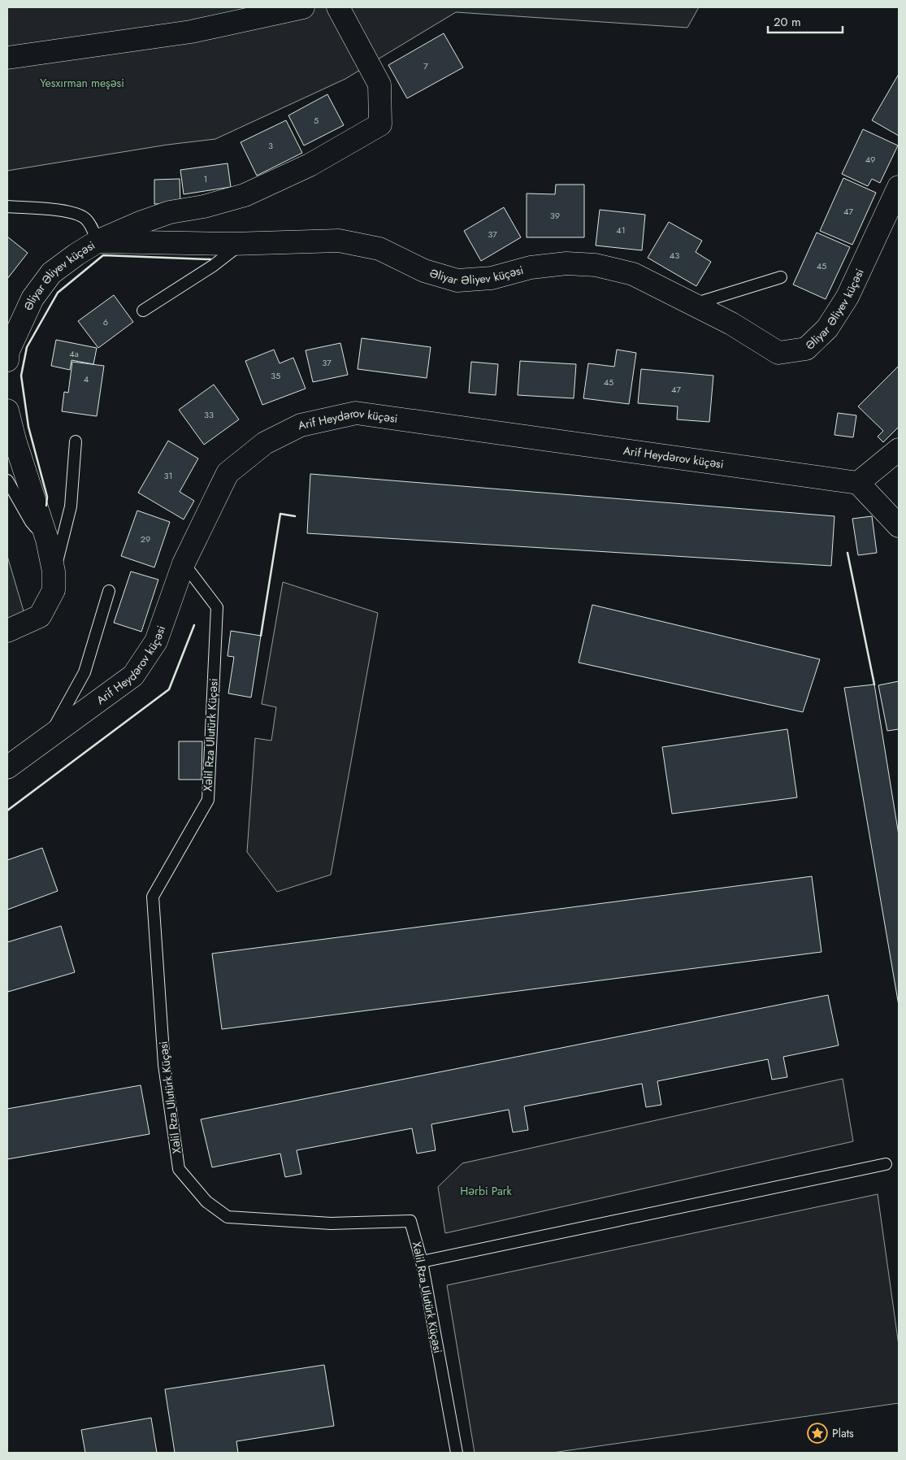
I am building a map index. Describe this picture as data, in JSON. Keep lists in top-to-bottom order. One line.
{"streets":{"street":["Əliyar Əliyev küçəsi","Arif Heydərov küçəsi"],"lane":["Xəlil Rza Ulutürk Küçəsi"]},"crossings":[["Arif Heydərov küçəsi","Xəlil Rza Ulutürk Küçəsi"]],"parks":["Yesxırman meşəsi","Hərbi Park"],"places":{"place":["Plats"]},"house_numbers":["7","5","3","49","1","47","39","41","37","43","45","6","4a","37","35","4","45","47","33","31","29"],"scale_bar":"20 m"}
